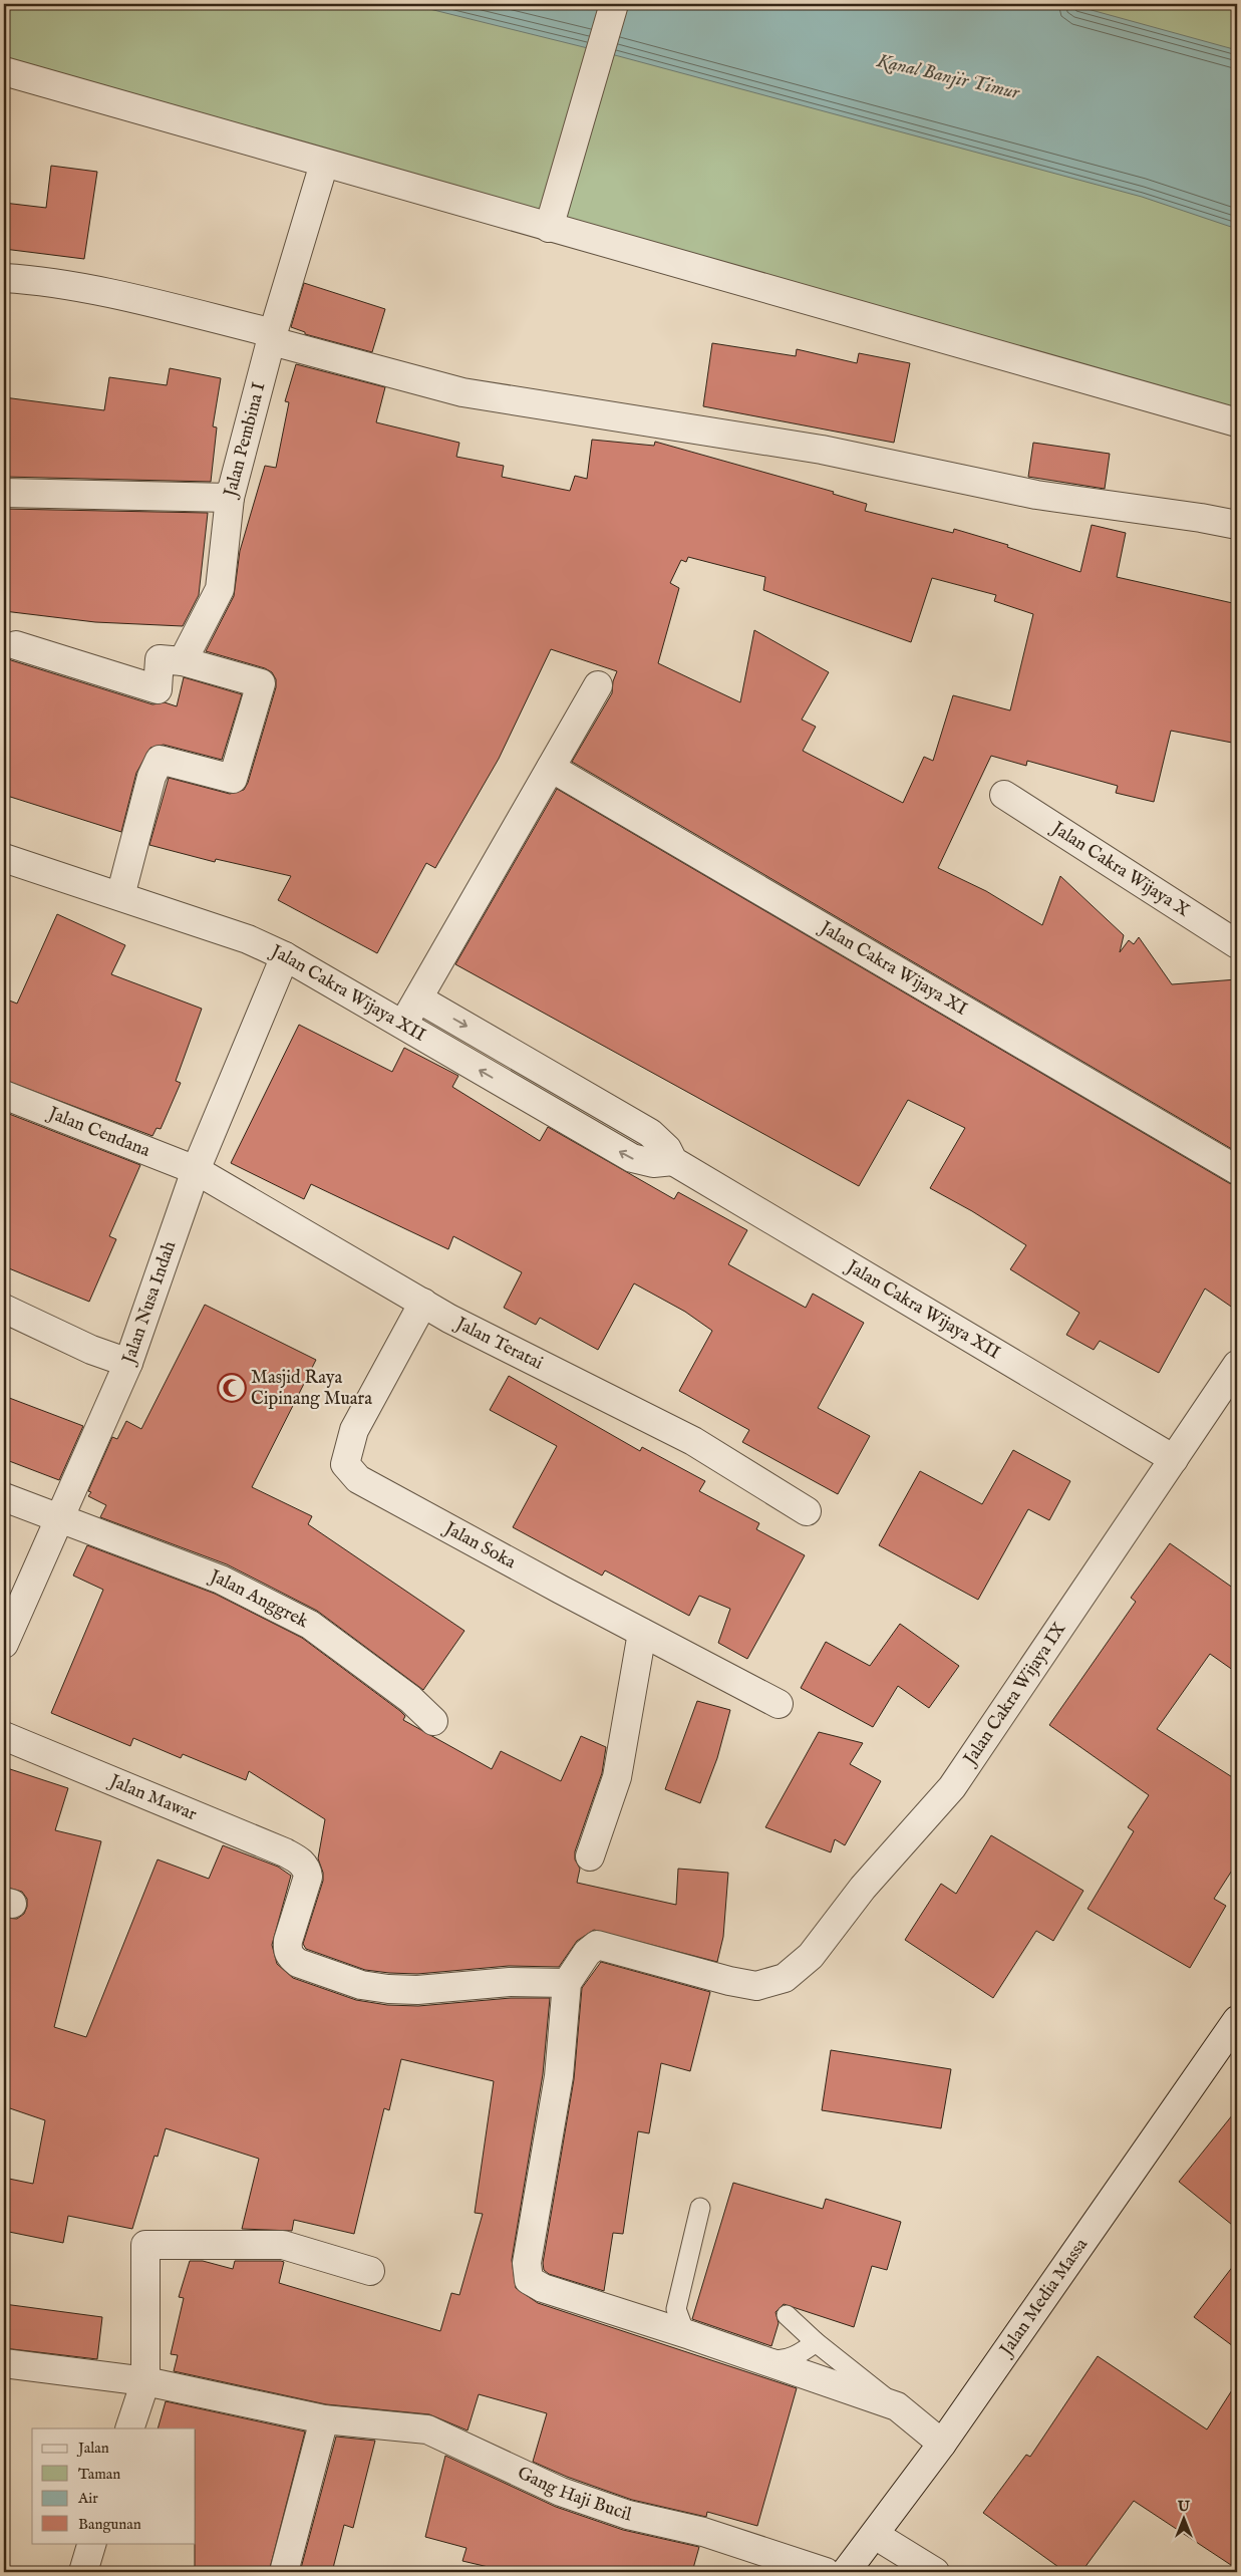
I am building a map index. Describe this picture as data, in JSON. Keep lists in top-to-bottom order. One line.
{"streets":{"street":["Jalan Pembina I","Jalan Cakra Wijaya X","Jalan Cakra Wijaya XI","Jalan Cakra Wijaya XII","Jalan Cendana","Jalan Nusa Indah","Jalan Teratai","Jalan Soka","Jalan Anggrek","Jalan Cakra Wijaya IX","Jalan Mawar","Jalan Media Massa","Gang Haji Bucil"]},"crossings":[["Jalan Cakra Wijaya XII","Jalan Nusa Indah"],["Jalan Cakra Wijaya XII","Jalan Cakra Wijaya IX"],["Jalan Cendana","Jalan Nusa Indah"],["Jalan Cendana","Jalan Teratai"],["Jalan Nusa Indah","Jalan Teratai"],["Jalan Nusa Indah","Jalan Anggrek"],["Jalan Teratai","Jalan Soka"],["Jalan Cakra Wijaya IX","Jalan Mawar"]],"water":["Kanal Banjir Timur"],"places":{"mosque":["Masjid Raya Cipinang Muara"]},"legend":["Jalan","Taman","Air","Bangunan"],"north":"top"}
